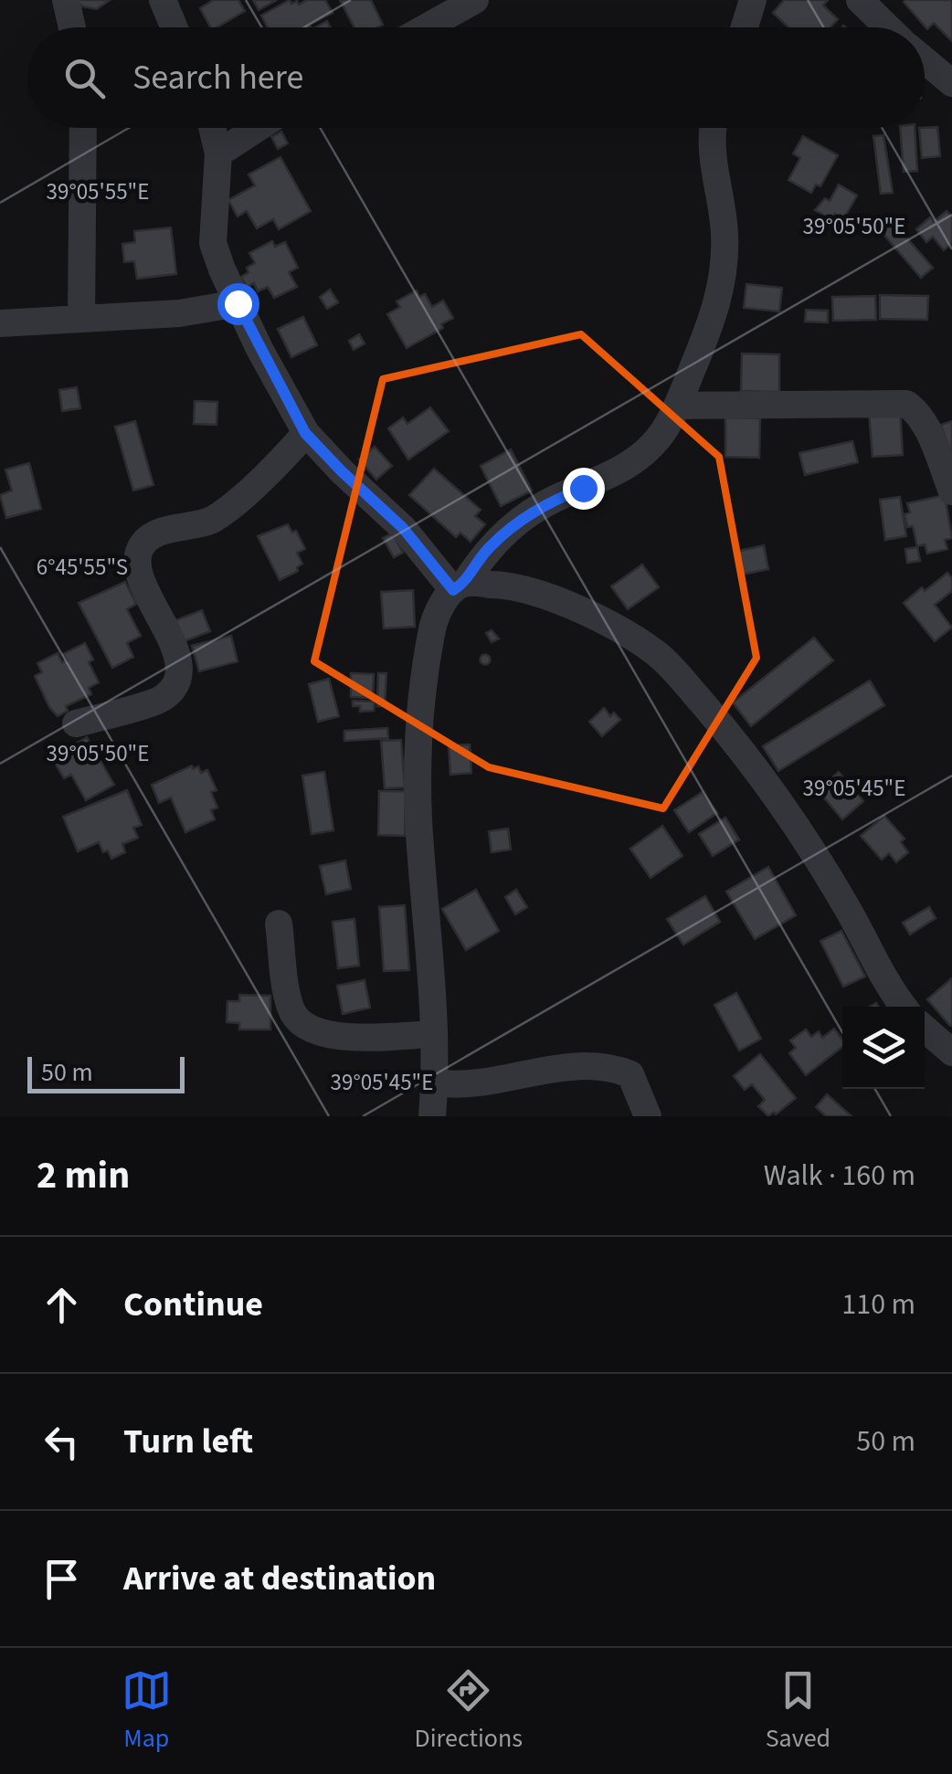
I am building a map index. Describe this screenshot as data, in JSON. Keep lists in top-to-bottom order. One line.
{"scale_bar":"50 m","page":{"search":"Search here","scale":"50 m","heading":["2 min","Walk · 160 m"],"list":[["Continue","110 m"],["Turn left","50 m"],"Arrive at destination"],"nav":["Map","Directions","Saved"]},"coordinates":["39°05'55\"E","39°05'50\"E","6°45'55\"S","39°05'45\"E"]}
